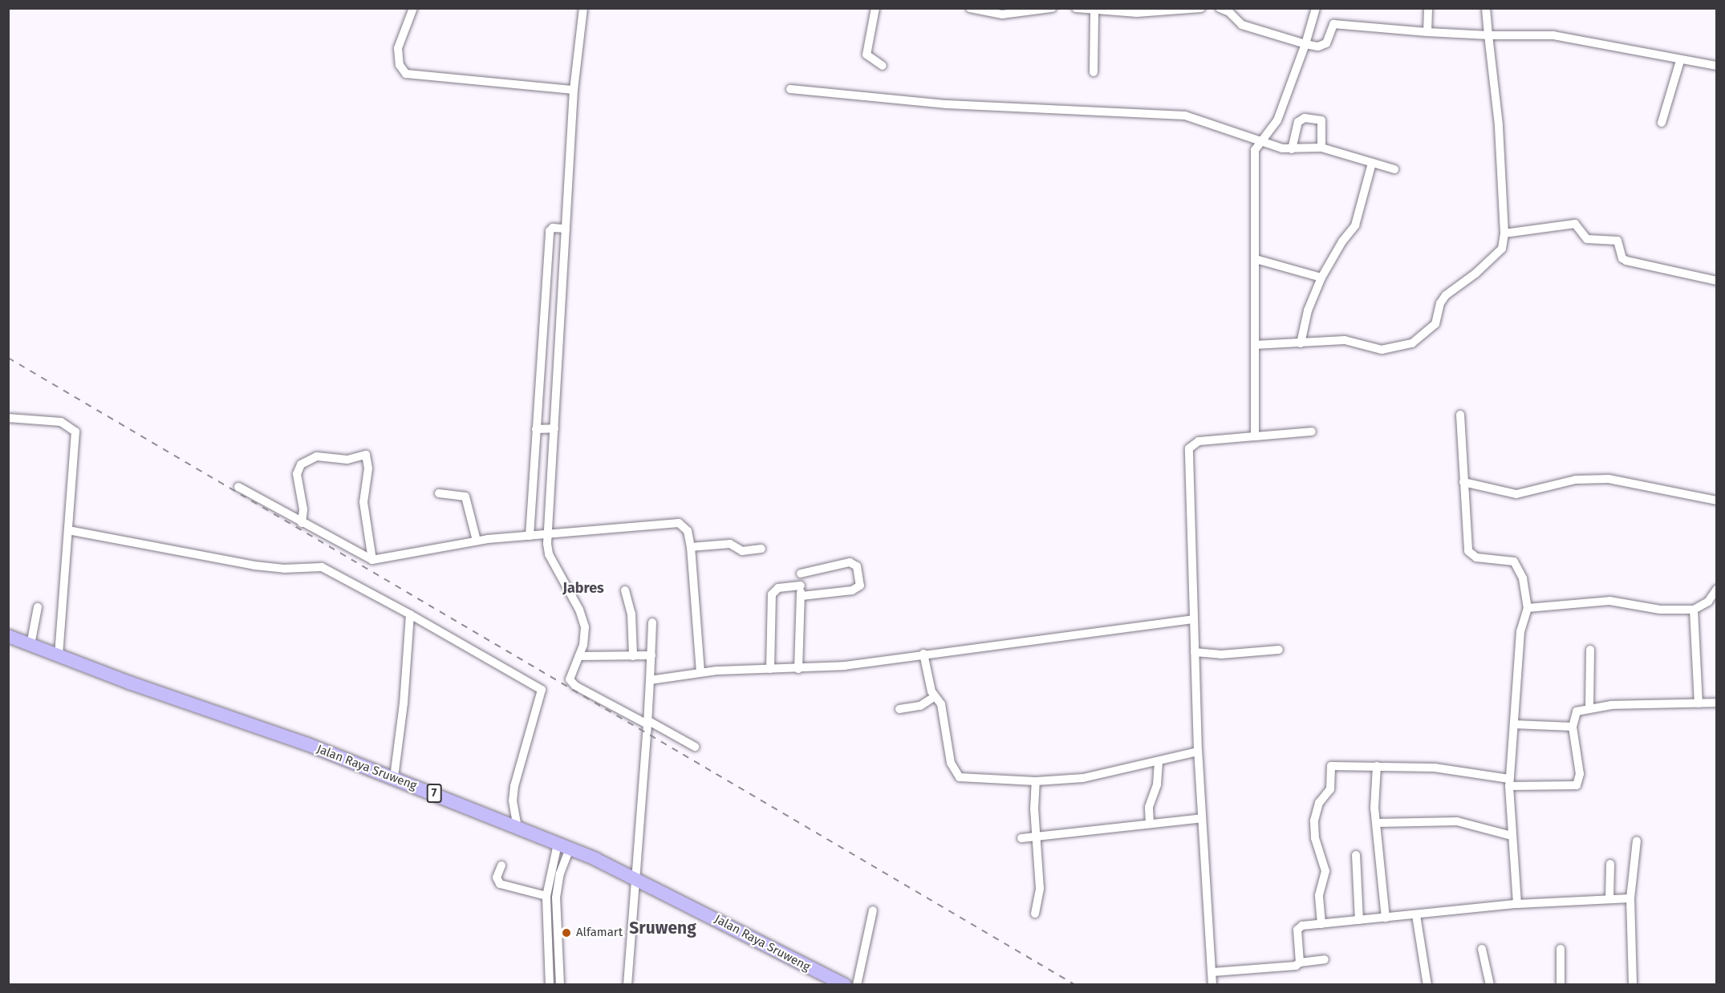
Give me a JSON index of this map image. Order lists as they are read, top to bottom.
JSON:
{
  "streets": {
    "highway": ["Jalan Raya Sruweng", "7"]
  },
  "districts": ["Jabres", "Sruweng"],
  "places": ["Alfamart"]
}
